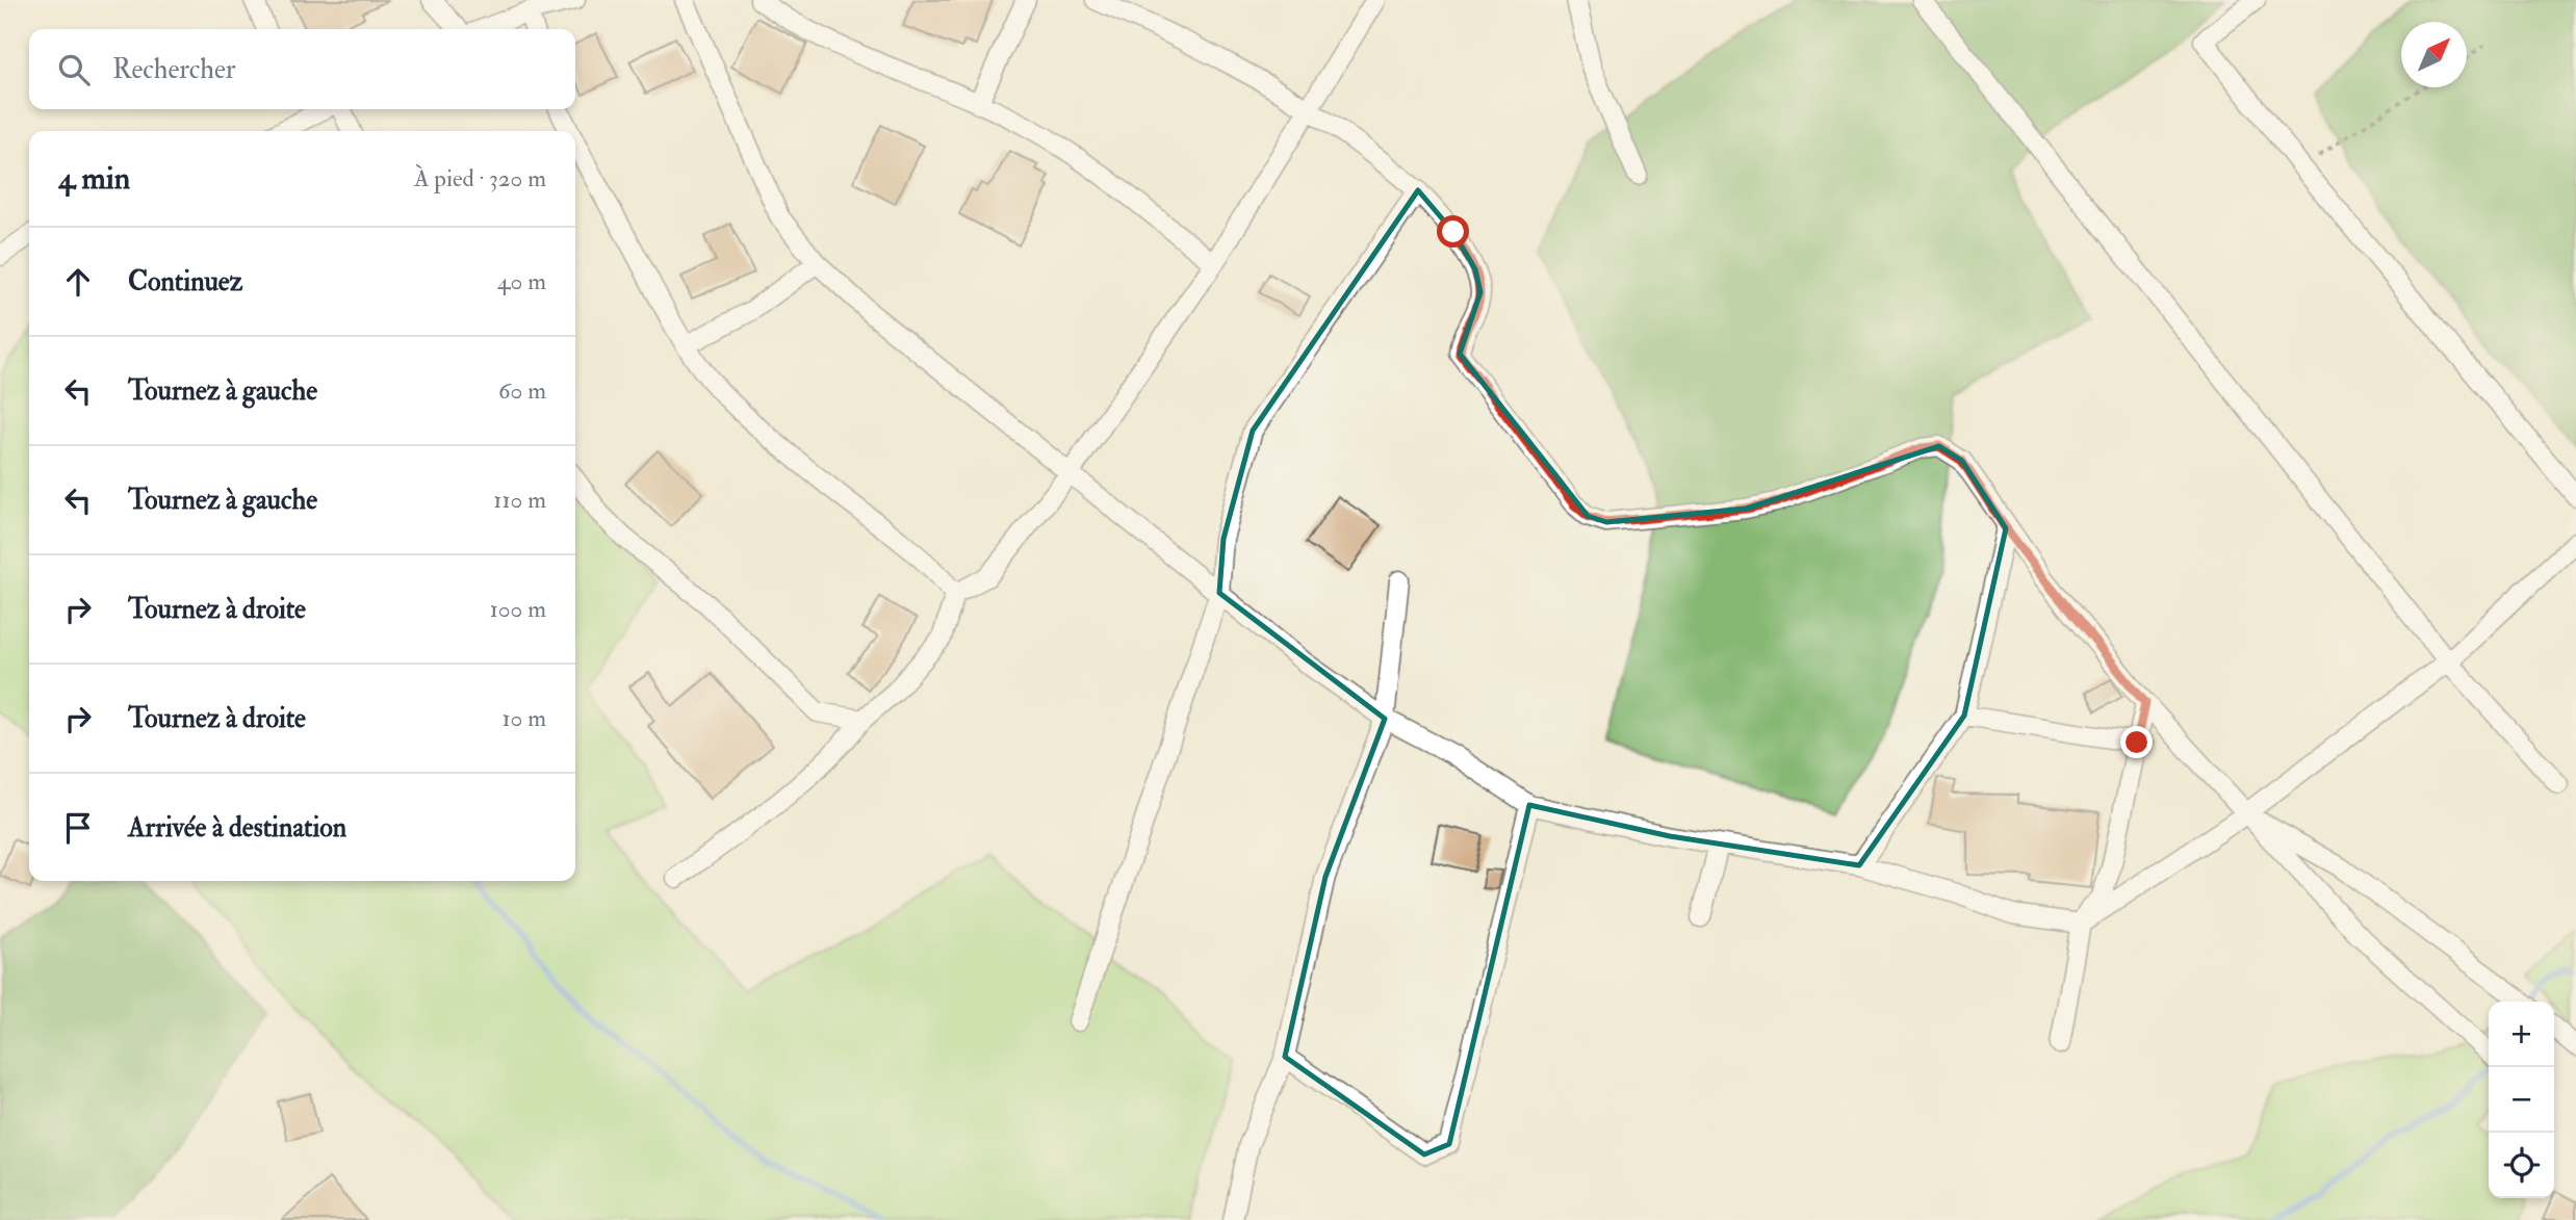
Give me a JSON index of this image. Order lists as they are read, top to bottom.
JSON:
{
  "north": "top right",
  "page": {
    "search": "Rechercher",
    "heading": ["4 min", "À pied · 320 m"],
    "list": [
      ["Continuez", "40 m"],
      ["Tournez à gauche", "60 m"],
      ["Tournez à gauche", "110 m"],
      ["Tournez à droite", "100 m"],
      ["Tournez à droite", "10 m"],
      "Arrivée à destination"
    ],
    "map_buttons": ["+", "−"]
  }
}
